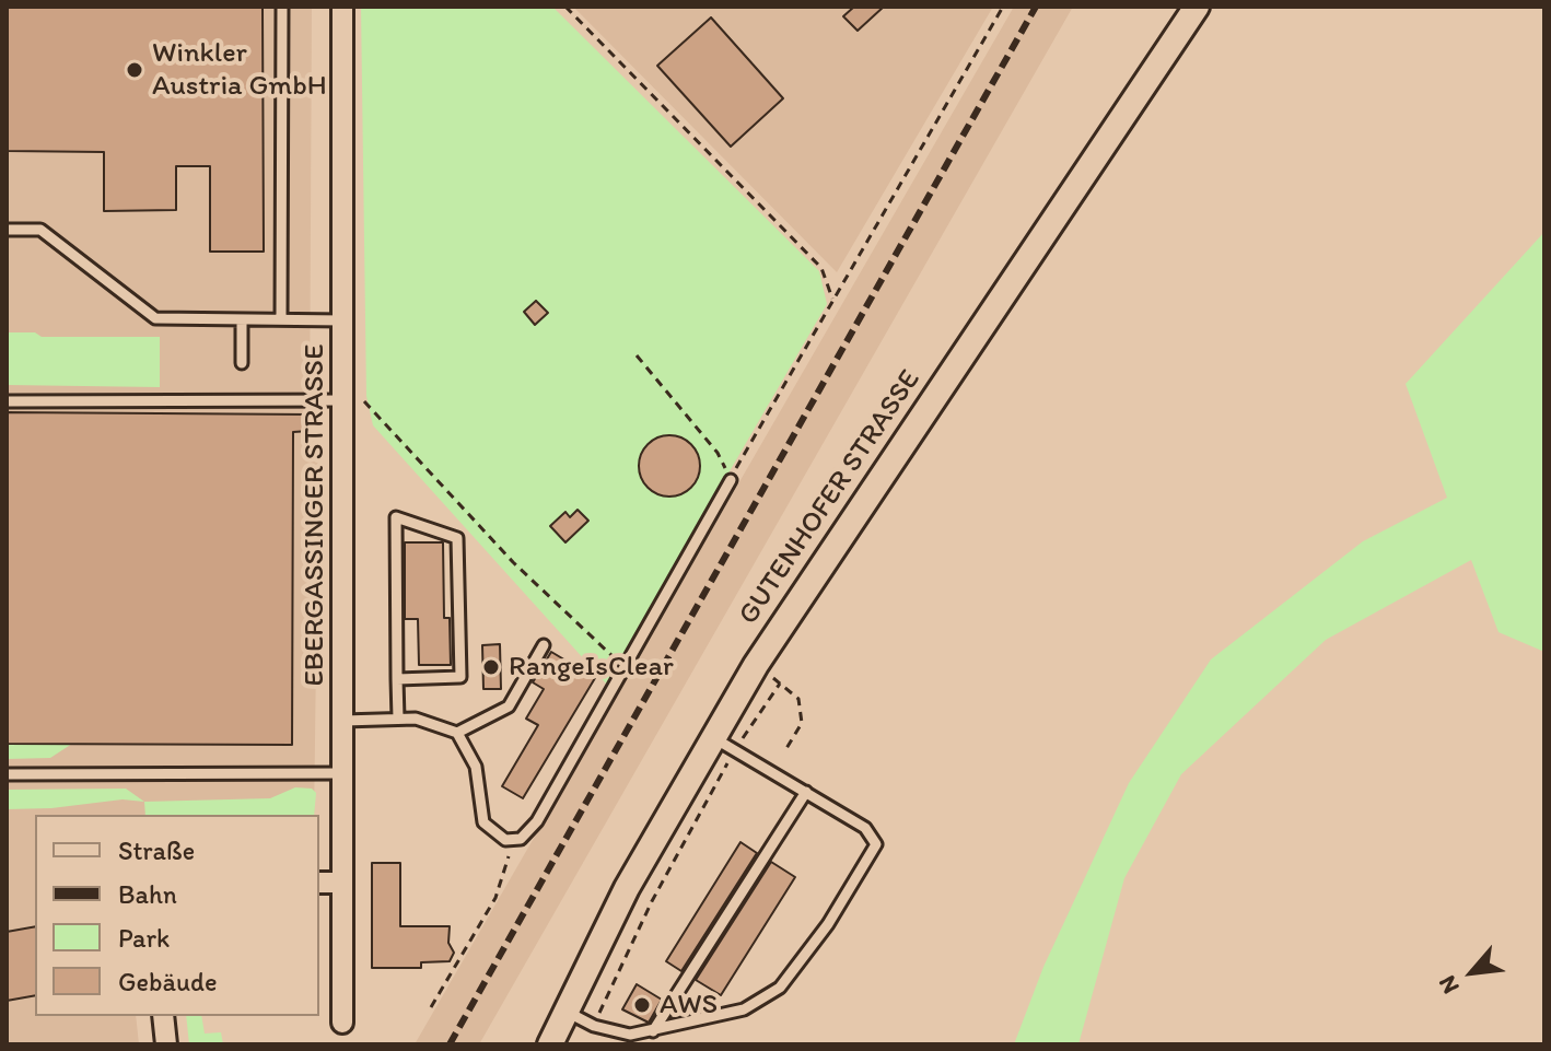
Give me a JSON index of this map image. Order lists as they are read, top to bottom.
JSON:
{
  "streets": {
    "street": ["GUTENHOFER STRASSE", "EBERGASSINGER STRASSE"]
  },
  "places": ["Winkler Austria GmbH", "RangeIsClear", "AWS"],
  "legend": [
    "Straße",
    "Bahn",
    "Park",
    "Gebäude"
  ],
  "north": "bottom left"
}
